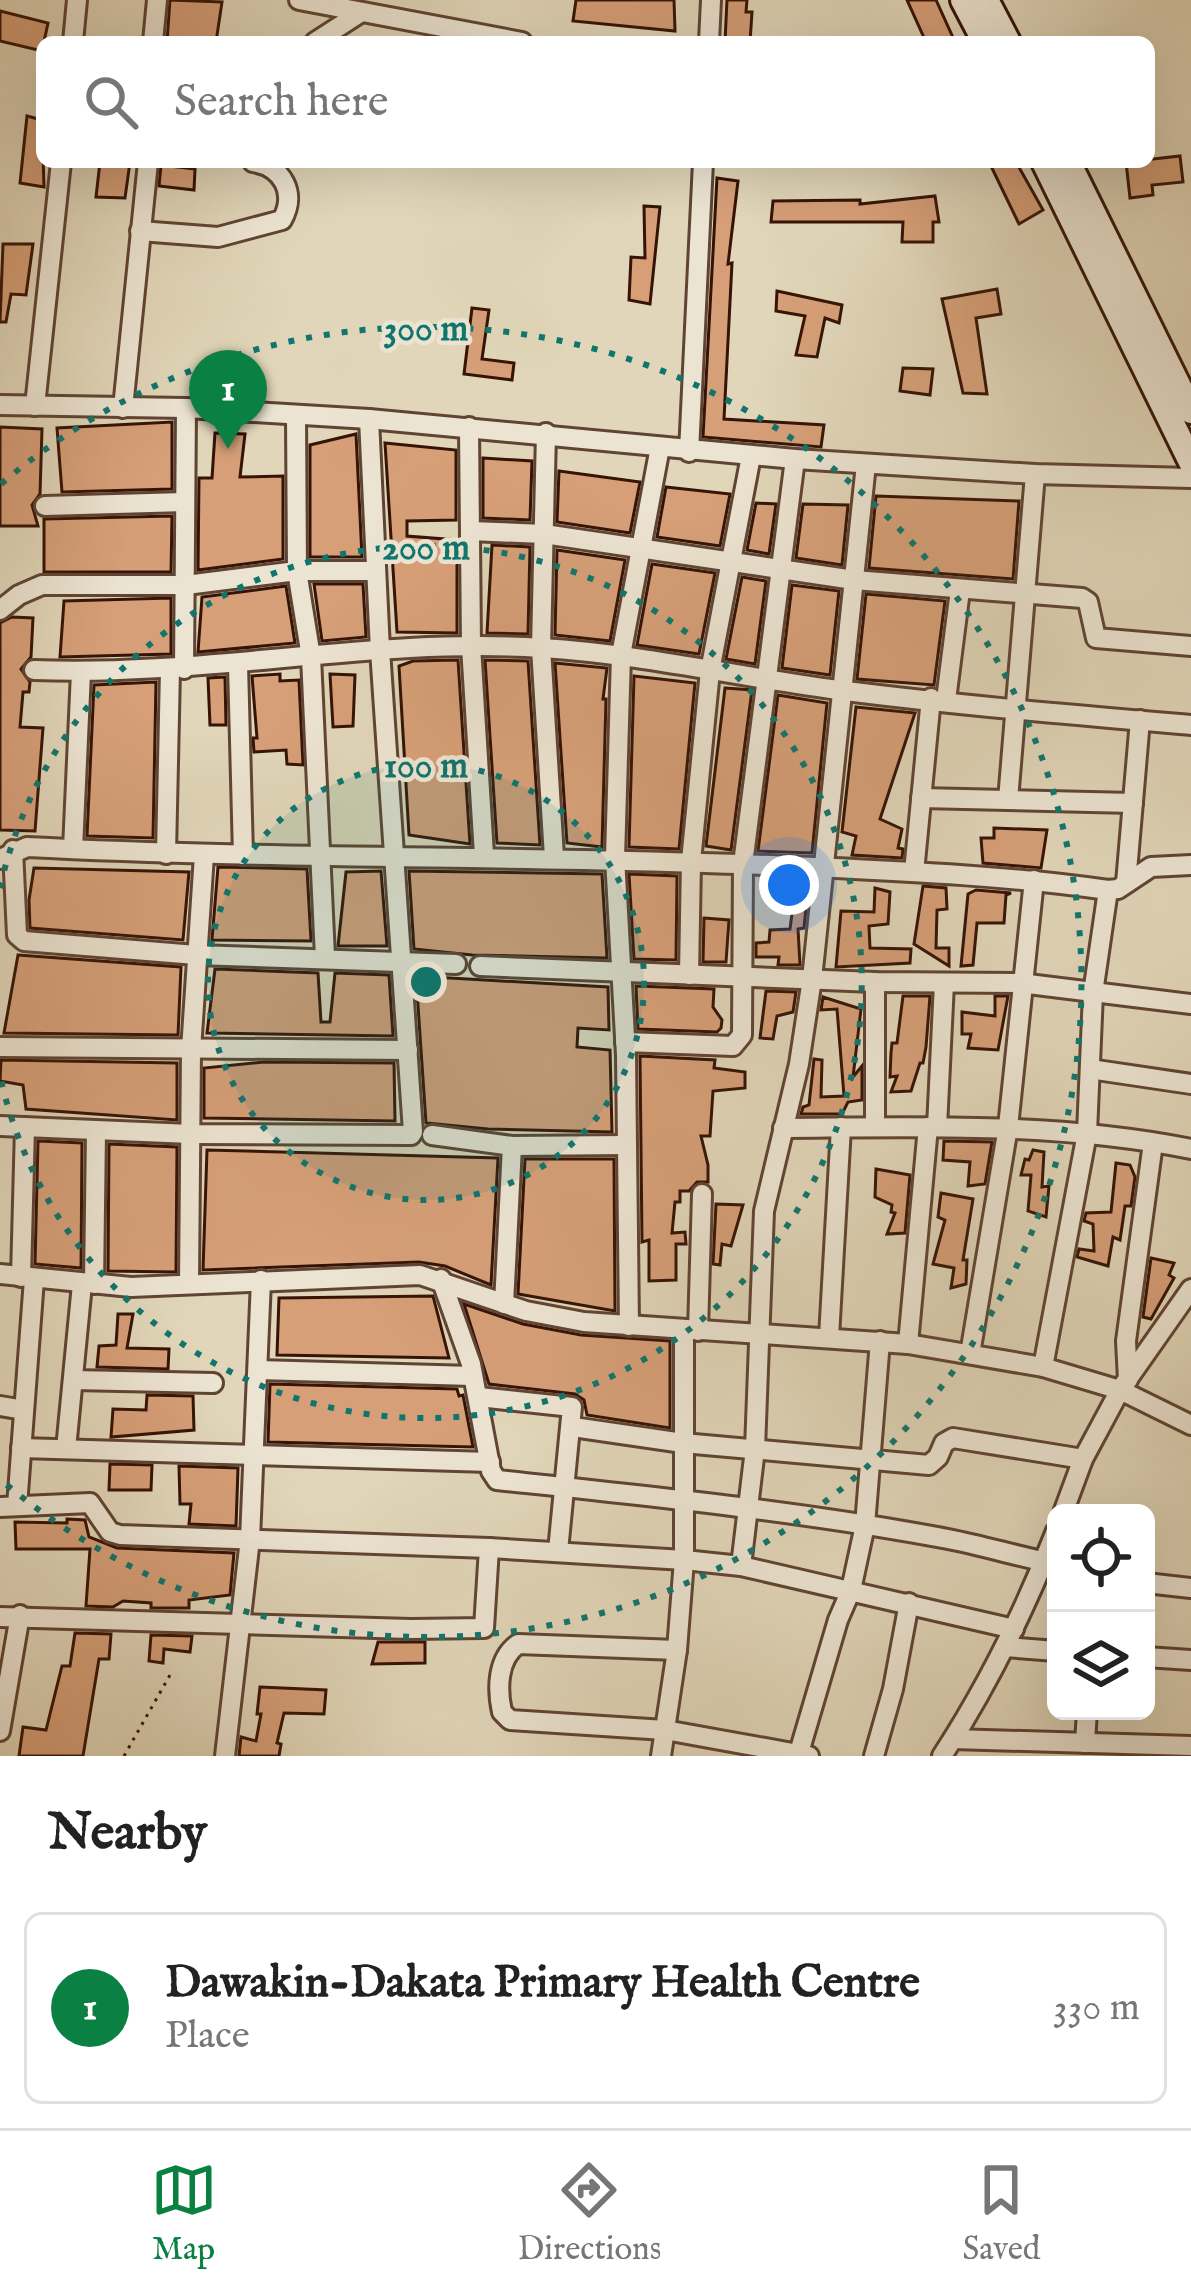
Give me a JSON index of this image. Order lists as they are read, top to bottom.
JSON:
{
  "page": {
    "search": "Search here",
    "pins": "1",
    "heading": "Nearby",
    "list": [
      {
        "mark": "1",
        "name": "Dawakin-Dakata Primary Health Centre",
        "note": "Place",
        "value": "330 m"
      }
    ],
    "nav": ["Map", "Directions", "Saved"]
  },
  "rings": ["300 m", "200 m", "100 m"]
}
